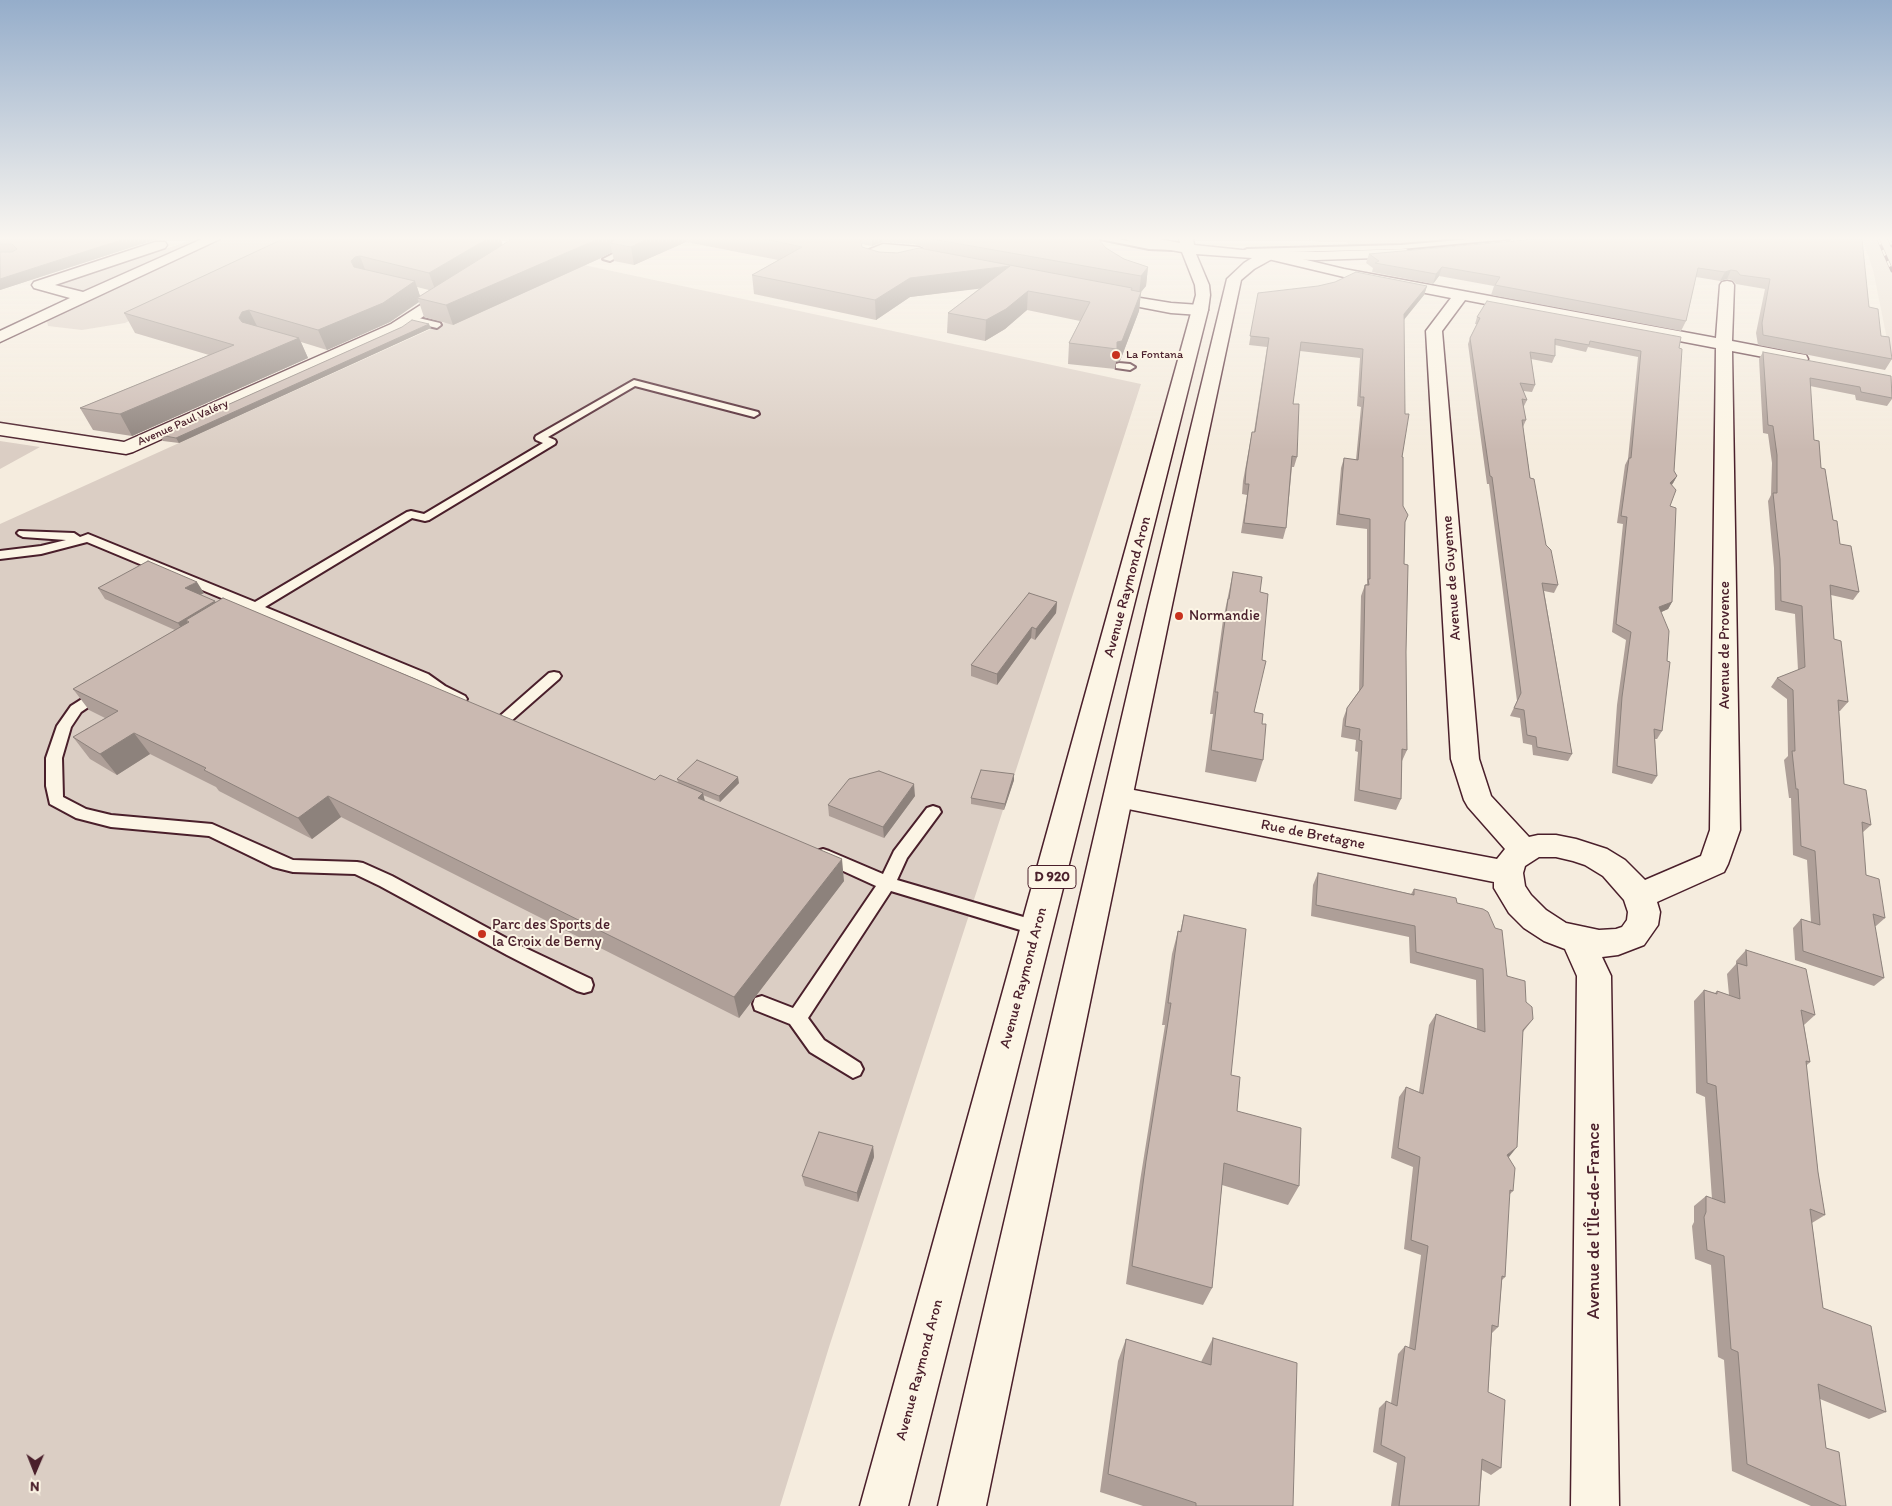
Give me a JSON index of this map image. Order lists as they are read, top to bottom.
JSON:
{
  "streets": {
    "street": [
      "Avenue Paul Valéry",
      "Avenue de Guyenne",
      "Avenue Raymond Aron",
      "Avenue de Provence",
      "Rue de Bretagne",
      "D 920",
      "Avenue de l'Île-de-France"
    ]
  },
  "crossings": [
    ["Avenue de Guyenne", "Avenue de Provence"],
    ["Avenue de Guyenne", "Rue de Bretagne"],
    ["Avenue de Guyenne", "Avenue de l'Île-de-France"],
    ["Avenue de Provence", "Rue de Bretagne"],
    ["Avenue de Provence", "Avenue de l'Île-de-France"],
    ["Rue de Bretagne", "Avenue de l'Île-de-France"]
  ],
  "places": ["La Fontana", "Normandie", "Parc des Sports de la Croix de Berny"],
  "north": "bottom"
}
